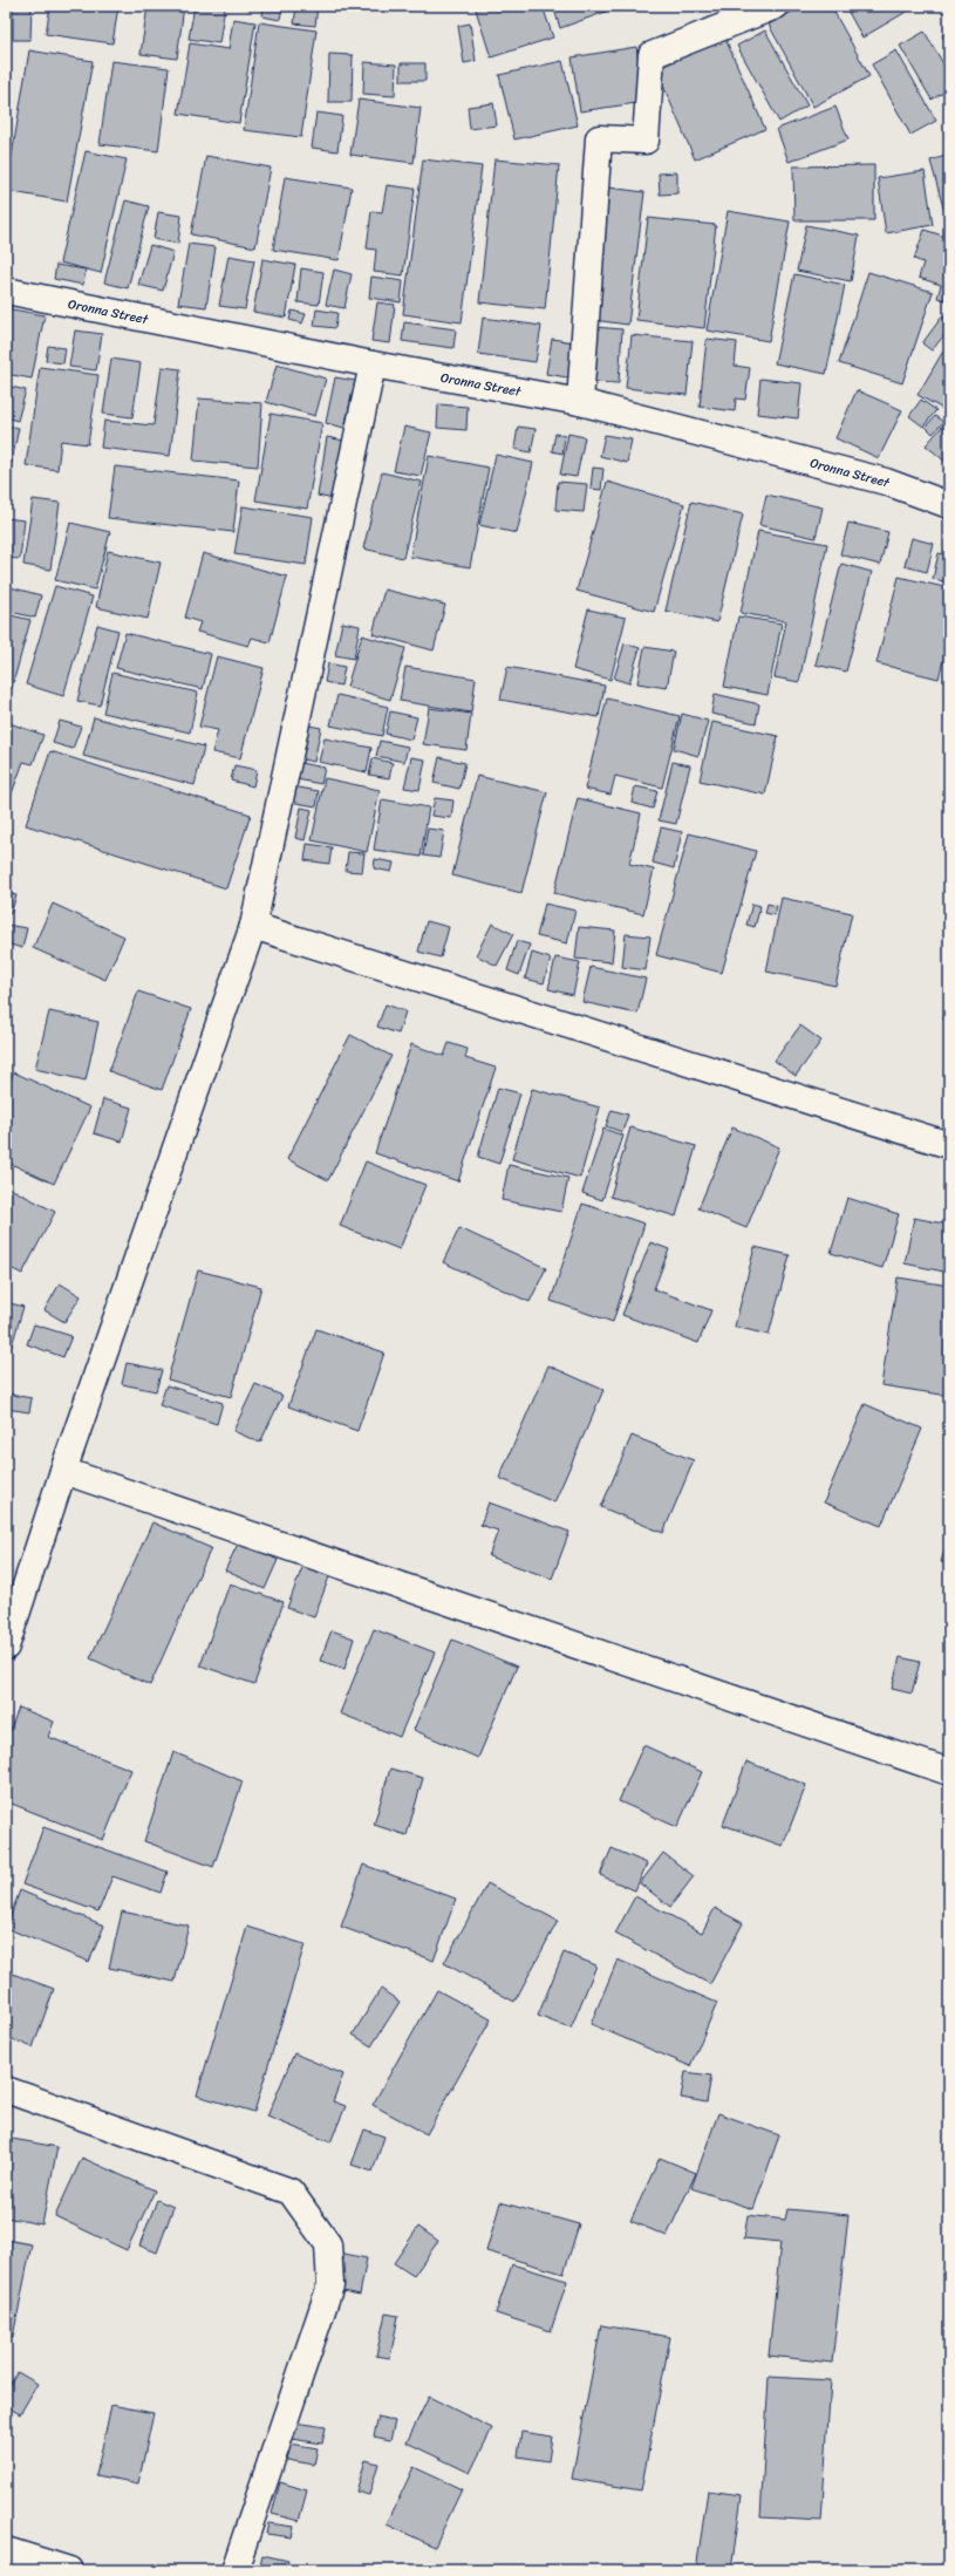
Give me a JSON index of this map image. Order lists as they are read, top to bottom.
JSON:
{
  "streets": {
    "street": ["Oronna Street"]
  }
}
